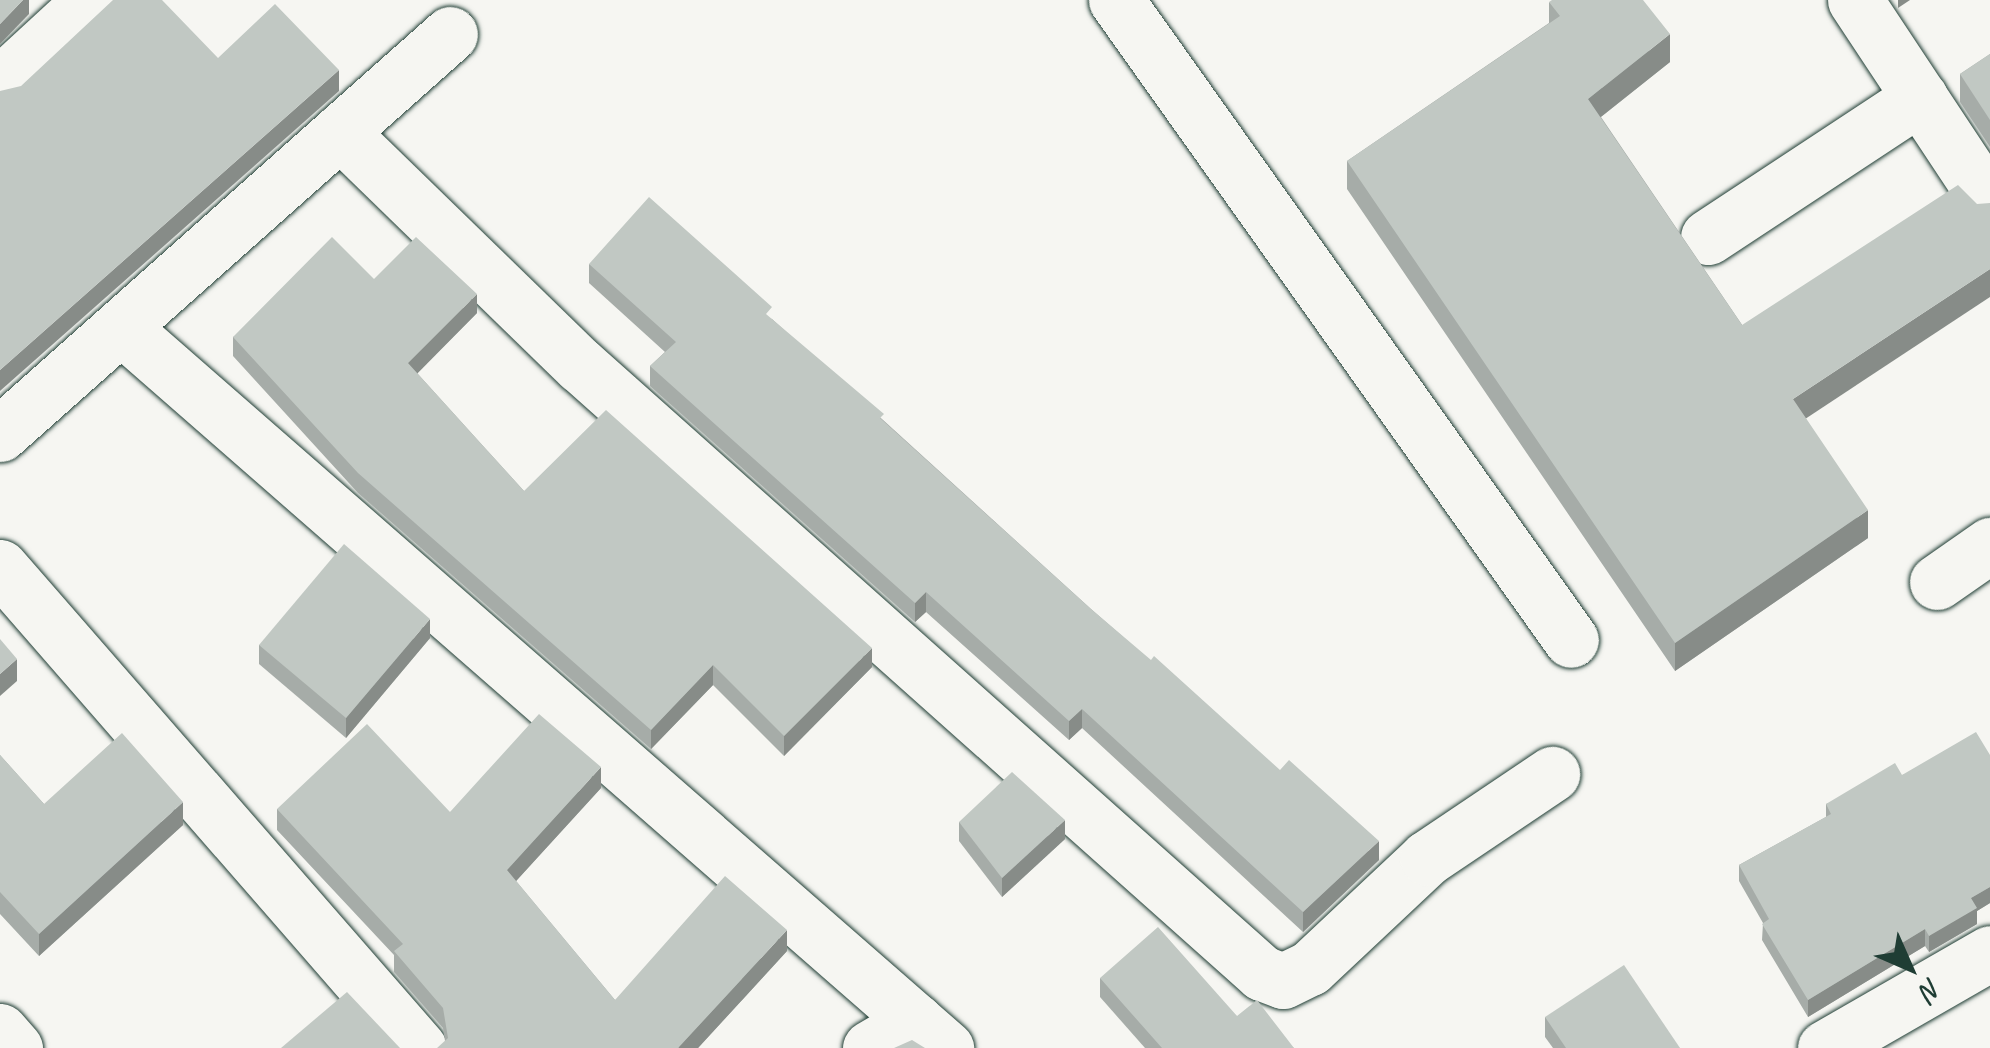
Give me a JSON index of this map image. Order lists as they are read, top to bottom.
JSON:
{
  "north": "bottom right"
}
